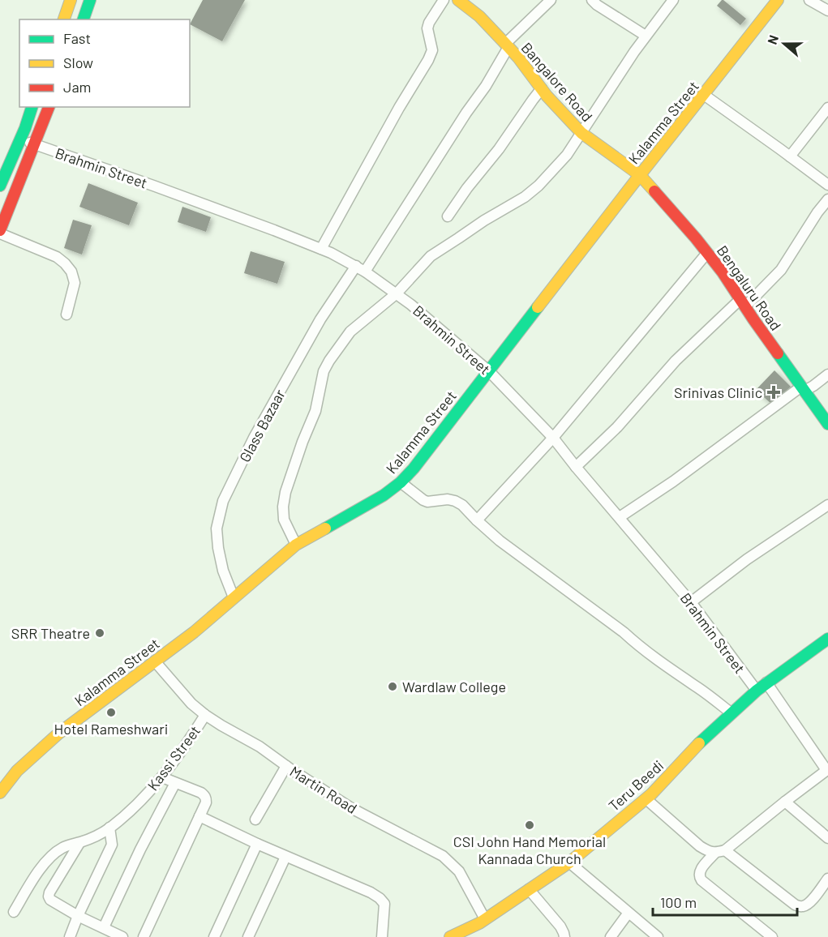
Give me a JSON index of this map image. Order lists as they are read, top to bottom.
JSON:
{
  "streets": {
    "main road": [
      "Bangalore Road",
      "Kalamma Street",
      "Bengaluru Road",
      "Teru Beedi"
    ],
    "street": [
      "Brahmin Street",
      "Glass Bazaar",
      "Kassi Street",
      "Martin Road"
    ]
  },
  "crossings": [
    ["Bangalore Road", "Kalamma Street"],
    ["Bangalore Road", "Bengaluru Road"],
    ["Bangalore Road", "Glass Bazaar"],
    ["Kalamma Street", "Brahmin Street"],
    ["Kalamma Street", "Bengaluru Road"],
    ["Kalamma Street", "Glass Bazaar"],
    ["Kalamma Street", "Martin Road"],
    ["Brahmin Street", "Glass Bazaar"],
    ["Brahmin Street", "Teru Beedi"],
    ["Kassi Street", "Martin Road"],
    ["Teru Beedi", "Martin Road"]
  ],
  "places": {
    "health": ["Srinivas Clinic"],
    "other": [
      "SRR Theatre",
      "Wardlaw College",
      "Hotel Rameshwari",
      "CSI John Hand Memorial Kannada Church"
    ]
  },
  "legend": ["Fast", "Slow", "Jam"],
  "scale_bar": "100 m",
  "north": "left"
}
